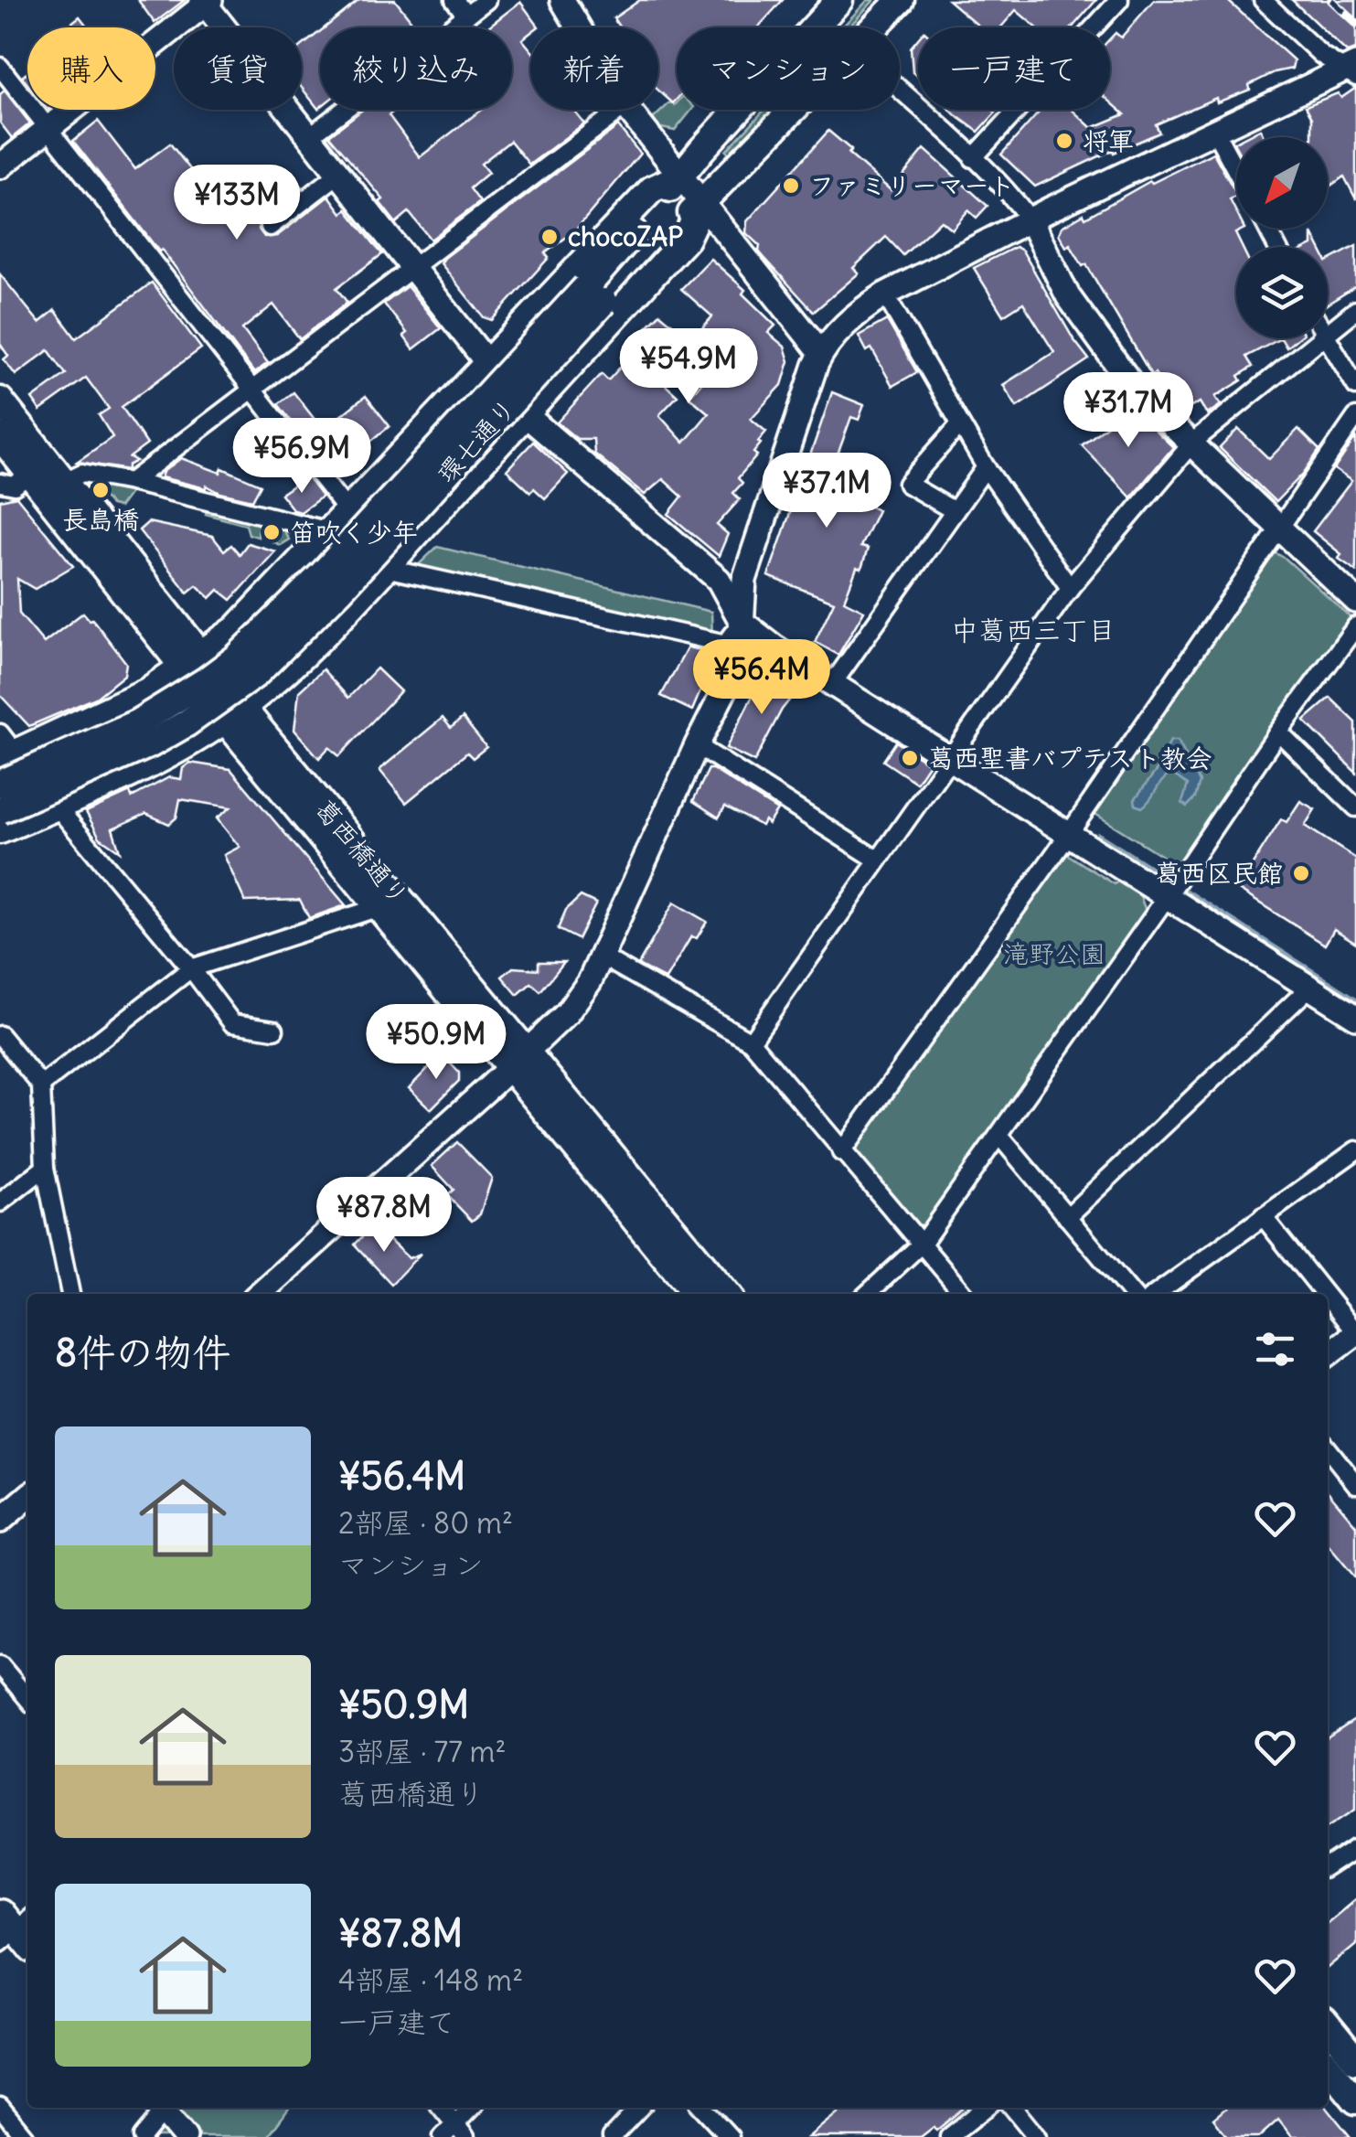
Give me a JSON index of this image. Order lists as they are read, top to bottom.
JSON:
{
  "streets": {
    "main road": ["環七通り", "葛西橋通り"]
  },
  "districts": ["中葛西三丁目"],
  "parks": ["滝野公園"],
  "places": [
    "将軍",
    "ファミリーマート",
    "chocoZAP",
    "長島橋",
    "笛吹く少年",
    "葛西聖書バプテスト教会",
    "葛西区民館"
  ],
  "north": "bottom left",
  "page": {
    "chip": [
      "購入",
      "賃貸",
      "絞り込み",
      "新着",
      "マンション",
      "一戸建て"
    ],
    "price": [
      "¥133M",
      "¥54.9M",
      "¥31.7M",
      "¥56.9M",
      "¥37.1M",
      "¥56.4M",
      "¥50.9M",
      "¥87.8M"
    ],
    "heading": "8件の物件",
    "list": [
      {
        "name": "¥56.4M",
        "note": "2部屋 · 80 m² · マンション"
      },
      {
        "name": "¥50.9M",
        "note": "3部屋 · 77 m² · 葛西橋通り"
      },
      {
        "name": "¥87.8M",
        "note": "4部屋 · 148 m² · 一戸建て"
      }
    ]
  }
}
